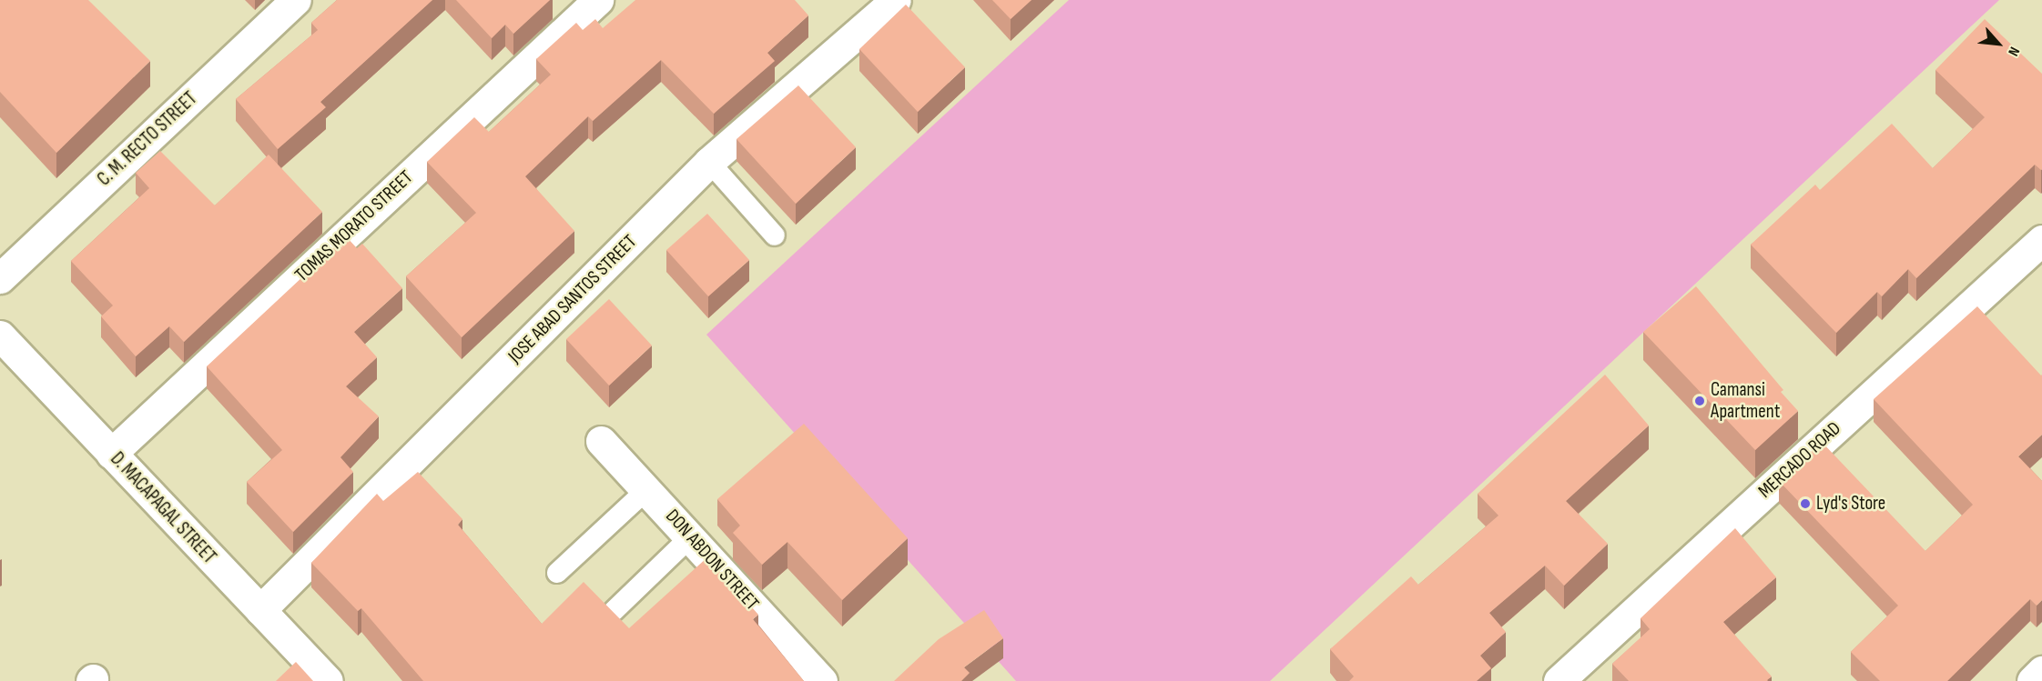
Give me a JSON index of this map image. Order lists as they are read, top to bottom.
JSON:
{
  "streets": {
    "street": [
      "C. M. RECTO STREET",
      "TOMAS MORATO STREET",
      "JOSE ABAD SANTOS STREET",
      "MERCADO ROAD",
      "D. MACAPAGAL STREET",
      "DON ABDON STREET"
    ]
  },
  "crossings": [
    ["TOMAS MORATO STREET", "D. MACAPAGAL STREET"],
    ["JOSE ABAD SANTOS STREET", "D. MACAPAGAL STREET"]
  ],
  "places": ["Camansi Apartment", "Lyd's Store"],
  "north": "bottom right"
}
